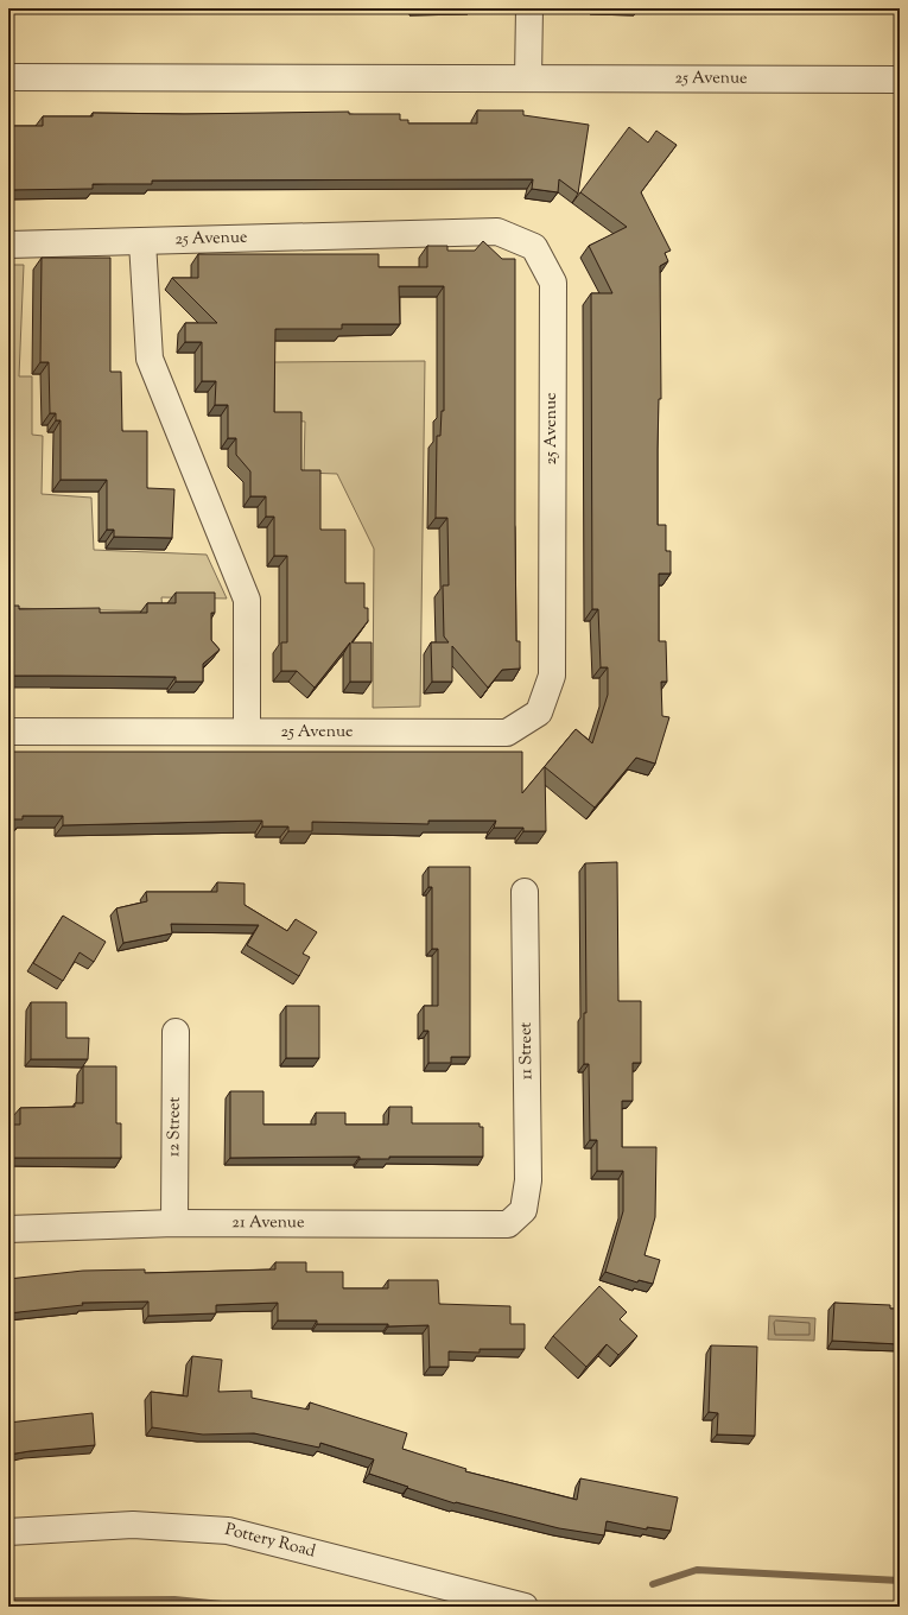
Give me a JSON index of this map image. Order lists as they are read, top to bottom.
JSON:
{
  "streets": {
    "street": [
      "25 Avenue",
      "11 Street",
      "12 Street",
      "21 Avenue",
      "Pottery Road"
    ]
  },
  "crossings": [
    ["11 Street", "21 Avenue"],
    ["12 Street", "21 Avenue"]
  ]
}
